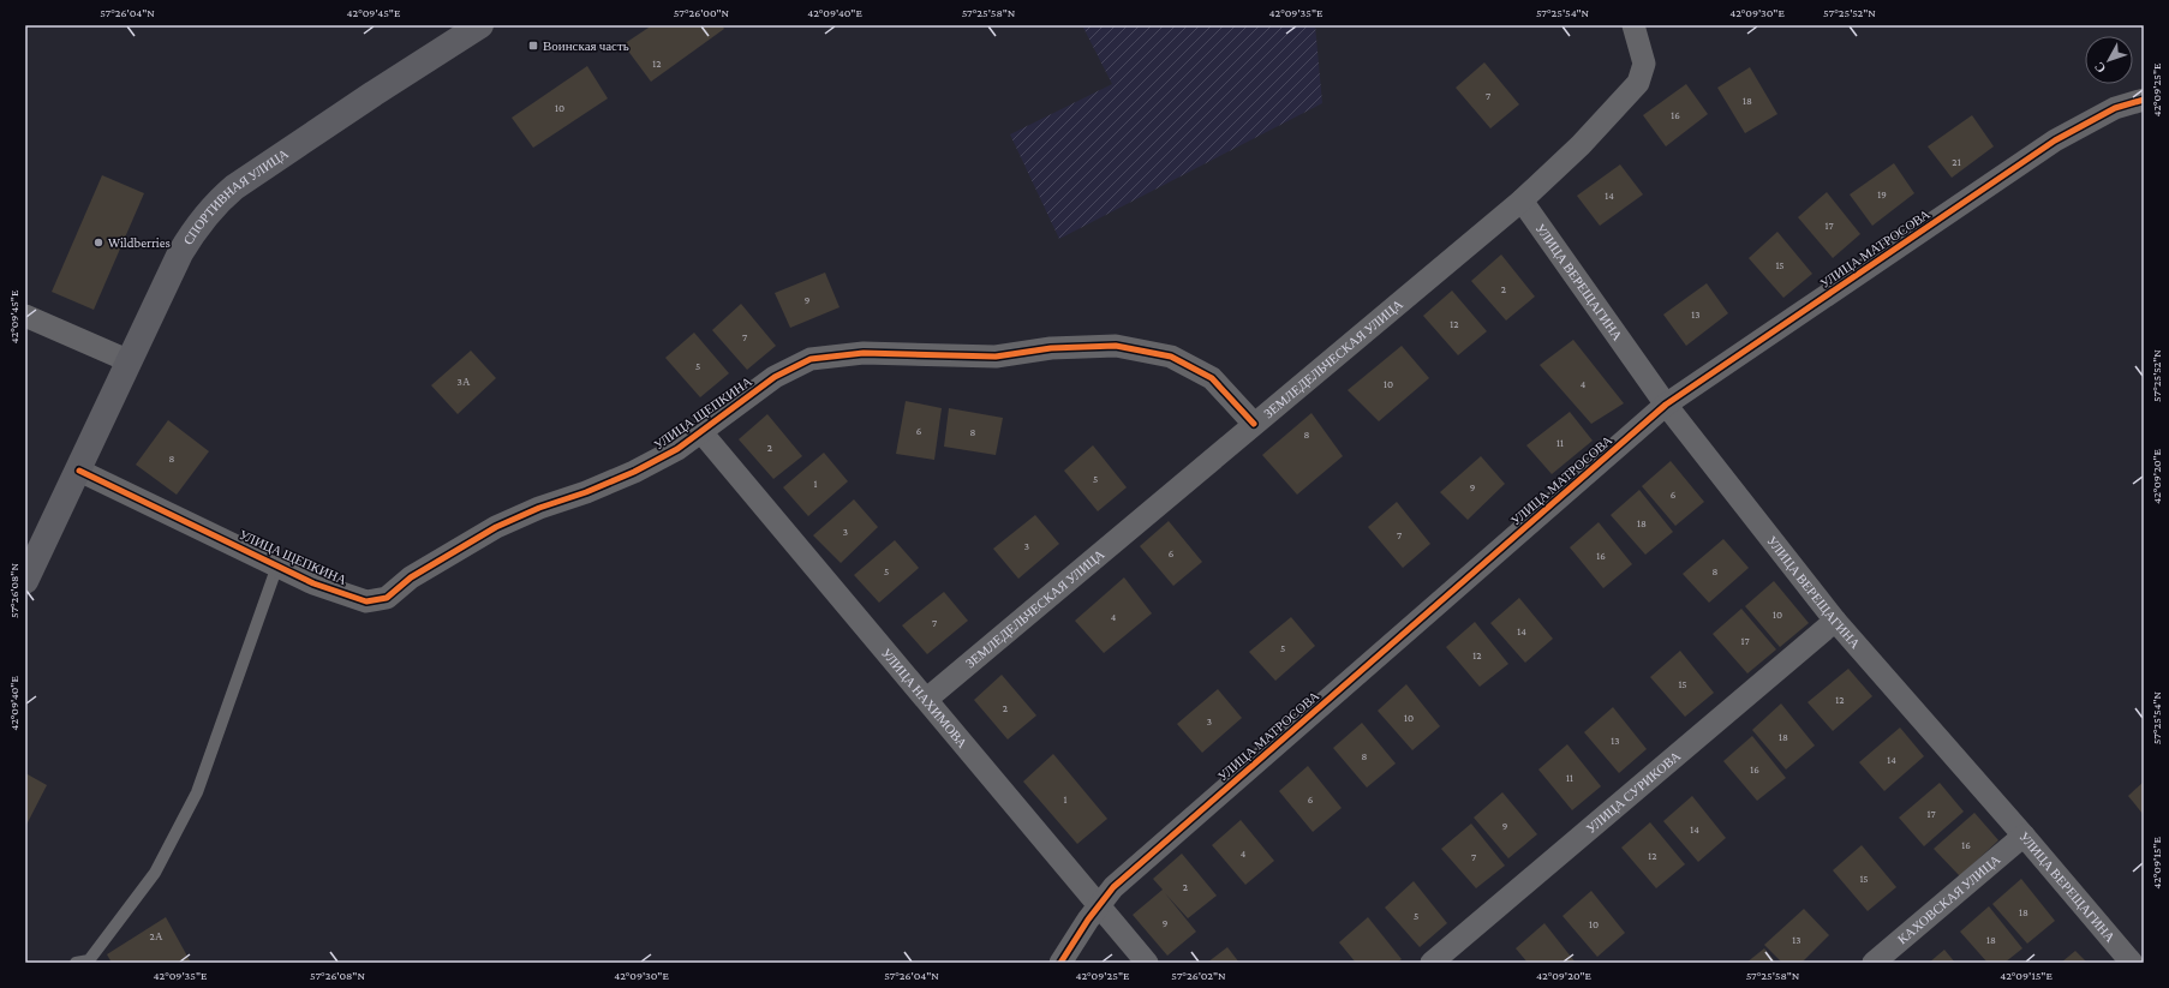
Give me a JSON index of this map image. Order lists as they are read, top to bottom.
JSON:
{
  "streets": {
    "street": [
      "СПОРТИВНАЯ УЛИЦА",
      "УЛИЦА МАТРОСОВА",
      "УЛИЦА ВЕРЕЩАГИНА",
      "ЗЕМЛЕДЕЛЬЧЕСКАЯ УЛИЦА",
      "УЛИЦА ЩЕПКИНА",
      "УЛИЦА НАХИМОВА",
      "УЛИЦА СУРИКОВА",
      "КАХОВСКАЯ УЛИЦА"
    ]
  },
  "crossings": [
    ["СПОРТИВНАЯ УЛИЦА", "УЛИЦА ЩЕПКИНА"],
    ["УЛИЦА МАТРОСОВА", "УЛИЦА ВЕРЕЩАГИНА"],
    ["УЛИЦА МАТРОСОВА", "УЛИЦА НАХИМОВА"],
    ["УЛИЦА ВЕРЕЩАГИНА", "ЗЕМЛЕДЕЛЬЧЕСКАЯ УЛИЦА"],
    ["УЛИЦА ВЕРЕЩАГИНА", "УЛИЦА СУРИКОВА"],
    ["УЛИЦА ВЕРЕЩАГИНА", "КАХОВСКАЯ УЛИЦА"],
    ["ЗЕМЛЕДЕЛЬЧЕСКАЯ УЛИЦА", "УЛИЦА ЩЕПКИНА"],
    ["ЗЕМЛЕДЕЛЬЧЕСКАЯ УЛИЦА", "УЛИЦА НАХИМОВА"],
    ["УЛИЦА ЩЕПКИНА", "УЛИЦА НАХИМОВА"]
  ],
  "places": {
    "transit": ["Воинская часть"],
    "other": ["Wildberries"]
  },
  "house_numbers": [
    "12",
    "7",
    "18",
    "10",
    "16",
    "21",
    "19",
    "14",
    "17",
    "15",
    "2",
    "9",
    "13",
    "12",
    "7",
    "5",
    "3А",
    "10",
    "4",
    "6",
    "8",
    "8",
    "11",
    "2",
    "8",
    "5",
    "1",
    "9",
    "6",
    "18",
    "3",
    "7",
    "3",
    "6",
    "16",
    "5",
    "8",
    "10",
    "4",
    "7",
    "14",
    "17",
    "5",
    "12",
    "15",
    "12",
    "2",
    "10",
    "3",
    "18",
    "13",
    "8",
    "14",
    "16",
    "11",
    "1",
    "6",
    "17",
    "9",
    "14",
    "16",
    "4",
    "12",
    "7",
    "15",
    "2",
    "18",
    "5",
    "9",
    "10",
    "2А",
    "13",
    "18"
  ],
  "north": "bottom left",
  "coordinates": [
    "57°26'04\"N",
    "42°09'45\"E",
    "57°26'00\"N",
    "42°09'40\"E",
    "57°25'58\"N",
    "42°09'35\"E",
    "57°25'54\"N",
    "42°09'30\"E",
    "57°25'52\"N",
    "42°09'25\"E",
    "42°09'20\"E",
    "57°26'08\"N",
    "42°09'15\"E",
    "57°26'02\"N"
  ]
}
